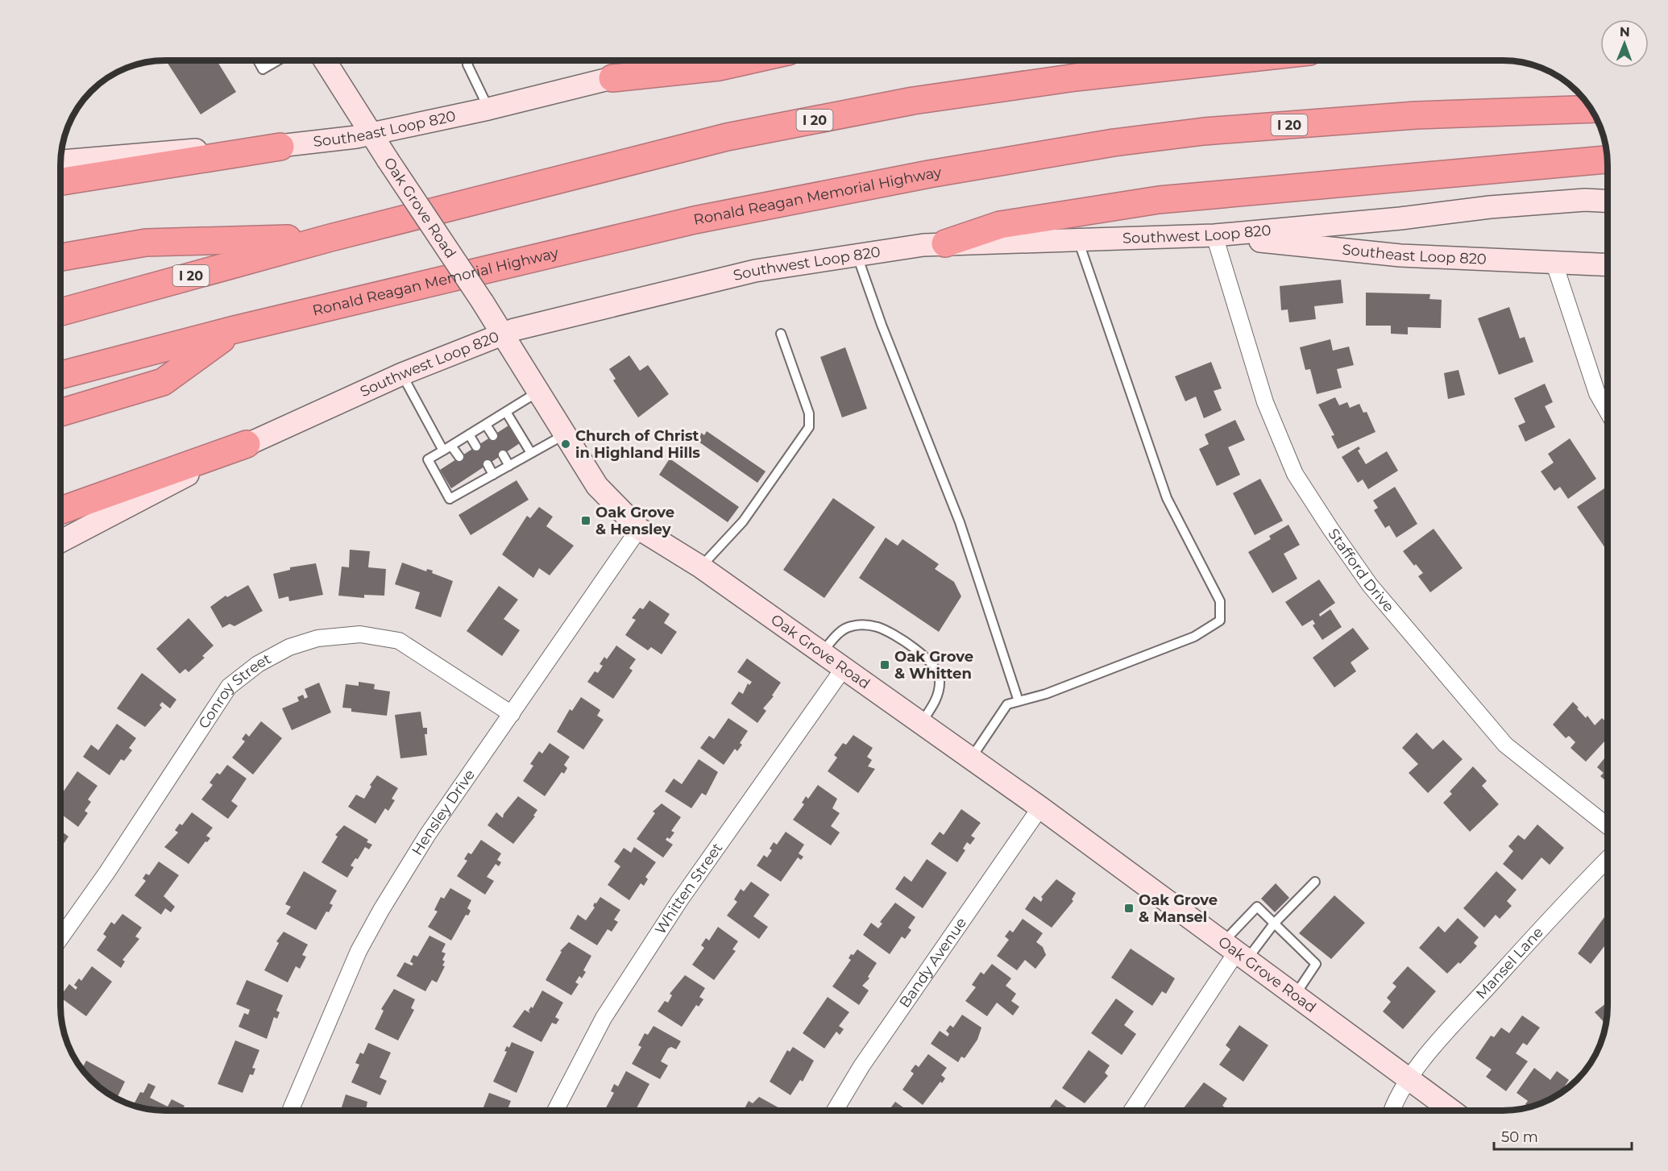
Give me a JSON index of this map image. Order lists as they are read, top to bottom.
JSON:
{
  "streets": {
    "highway": ["I 20", "Ronald Reagan Memorial Highway"],
    "main road": ["Southeast Loop 820", "Oak Grove Road", "Southwest Loop 820"],
    "street": [
      "Stafford Drive",
      "Conroy Street",
      "Hensley Drive",
      "Whitten Street",
      "Bandy Avenue",
      "Mansel Lane"
    ]
  },
  "crossings": [
    ["Southeast Loop 820", "Oak Grove Road"],
    ["Southeast Loop 820", "Southwest Loop 820"],
    ["Southeast Loop 820", "Stafford Drive"],
    ["Oak Grove Road", "Southwest Loop 820"],
    ["Oak Grove Road", "Hensley Drive"],
    ["Oak Grove Road", "Whitten Street"],
    ["Oak Grove Road", "Bandy Avenue"],
    ["Oak Grove Road", "Mansel Lane"],
    ["Southwest Loop 820", "Stafford Drive"],
    ["Conroy Street", "Hensley Drive"]
  ],
  "places": {
    "other": ["Church of Christ in Highland Hills"],
    "transit": ["Oak Grove & Hensley", "Oak Grove & Whitten", "Oak Grove & Mansel"]
  },
  "scale_bar": "50 m",
  "north": "top"
}
